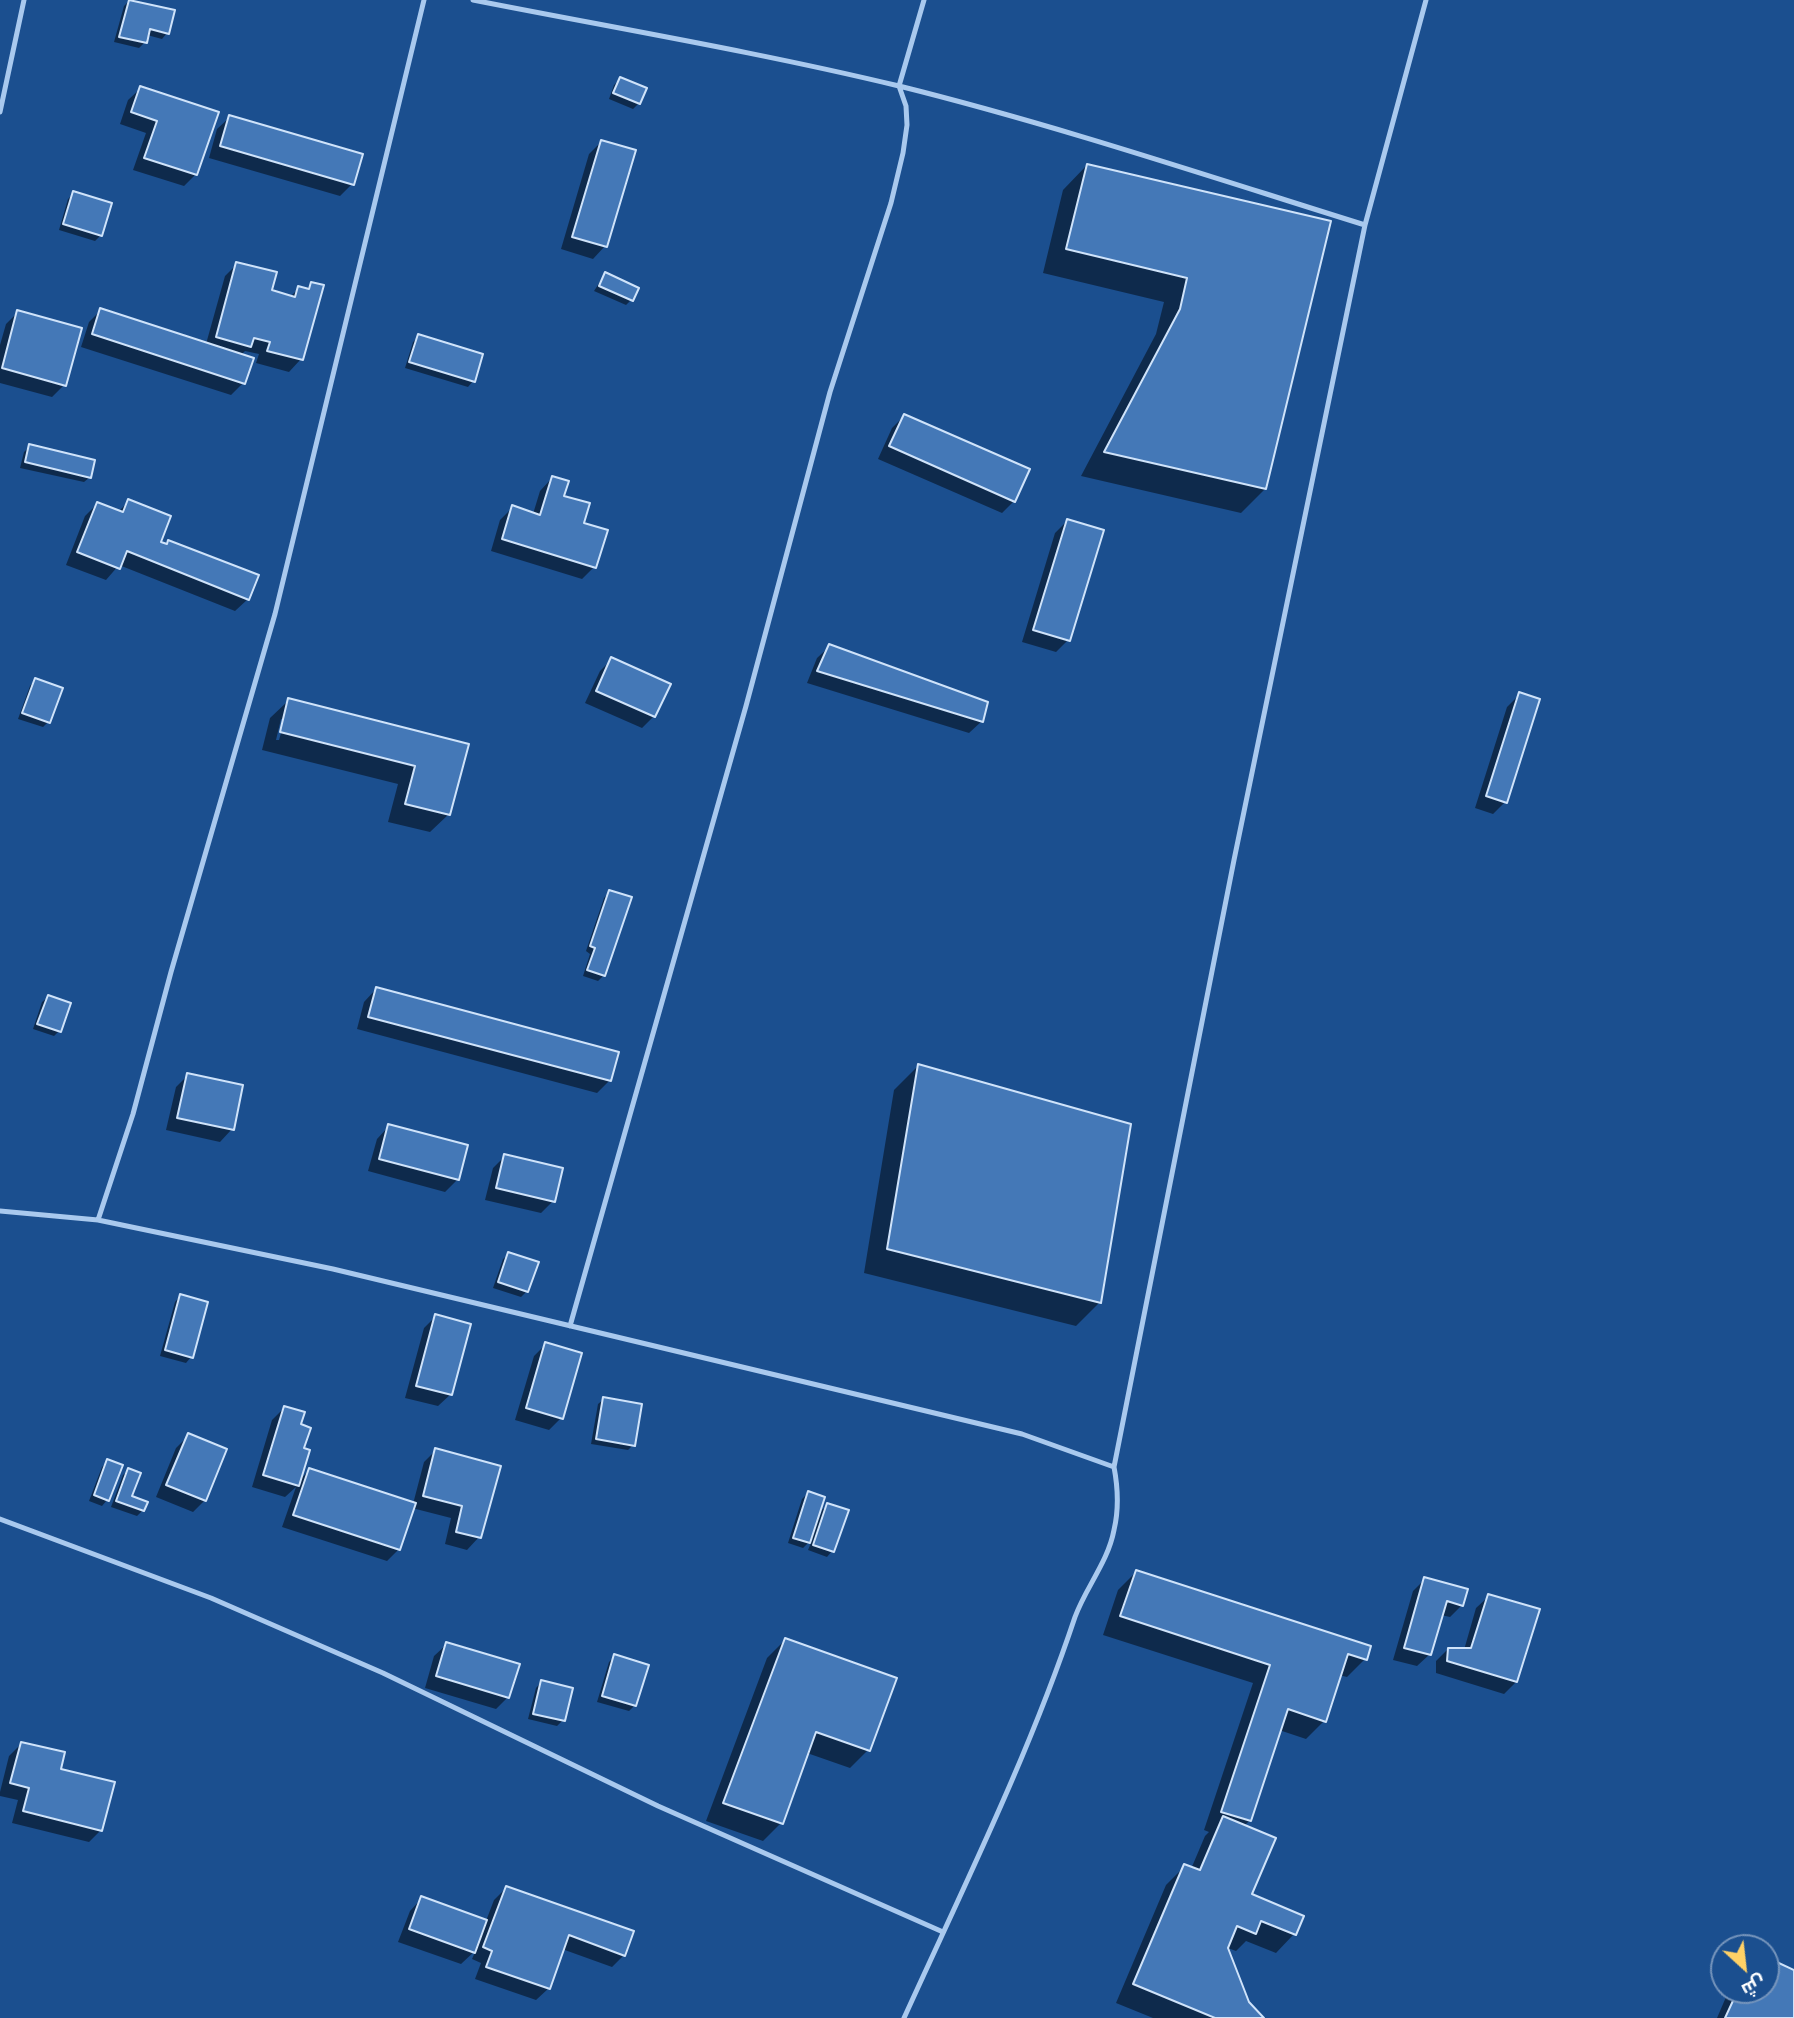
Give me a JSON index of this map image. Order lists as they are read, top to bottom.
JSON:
{
  "north": "bottom right"
}
